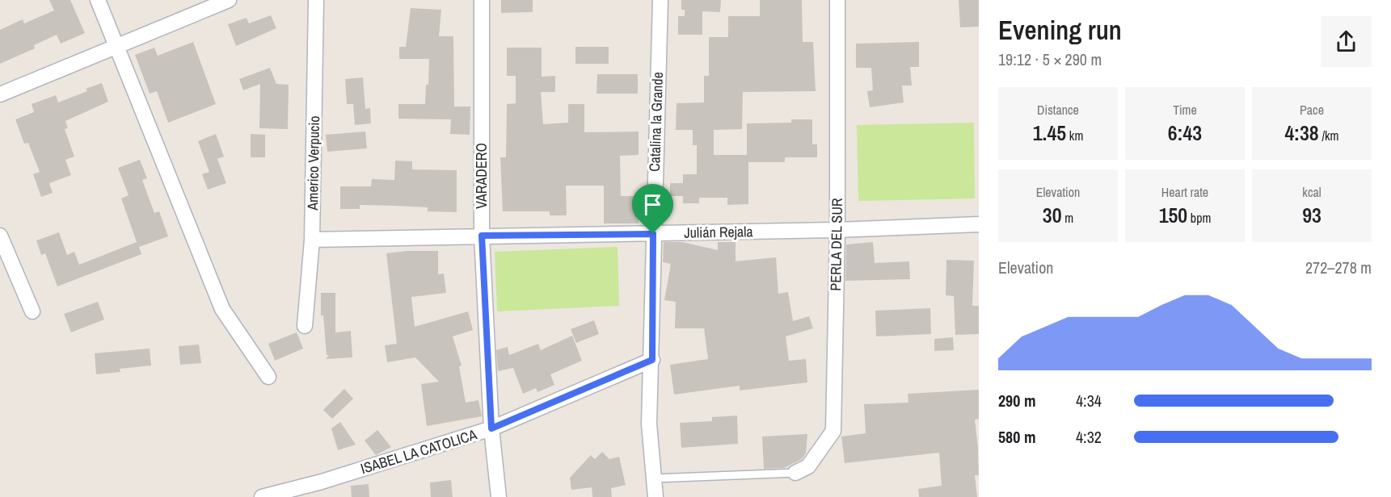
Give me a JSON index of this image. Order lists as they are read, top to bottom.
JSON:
{
  "streets": {
    "street": [
      "Catalina la Grande",
      "Americo Verpucio",
      "VARADERO",
      "Julián Rejala",
      "PERLA DEL SUR",
      "ISABEL LA CATOLICA"
    ]
  },
  "crossings": [
    ["Catalina la Grande", "Julián Rejala"],
    ["Catalina la Grande", "ISABEL LA CATOLICA"],
    ["Americo Verpucio", "Julián Rejala"],
    ["VARADERO", "Julián Rejala"],
    ["VARADERO", "ISABEL LA CATOLICA"],
    ["Julián Rejala", "PERLA DEL SUR"]
  ],
  "page": {
    "heading": ["Evening run", "19:12 · 5 × 290 m"],
    "stats": [
      ["Distance", "1.45 km"],
      ["Time", "6:43"],
      ["Pace", "4:38 /km"],
      ["Elevation", "30 m"],
      ["Heart rate", "150 bpm"],
      ["kcal", "93"]
    ],
    "chart": ["Elevation", "272–278 m"],
    "list": [
      {
        "name": "290 m",
        "note": "4:34"
      },
      {
        "name": "580 m",
        "note": "4:32"
      }
    ]
  }
}
